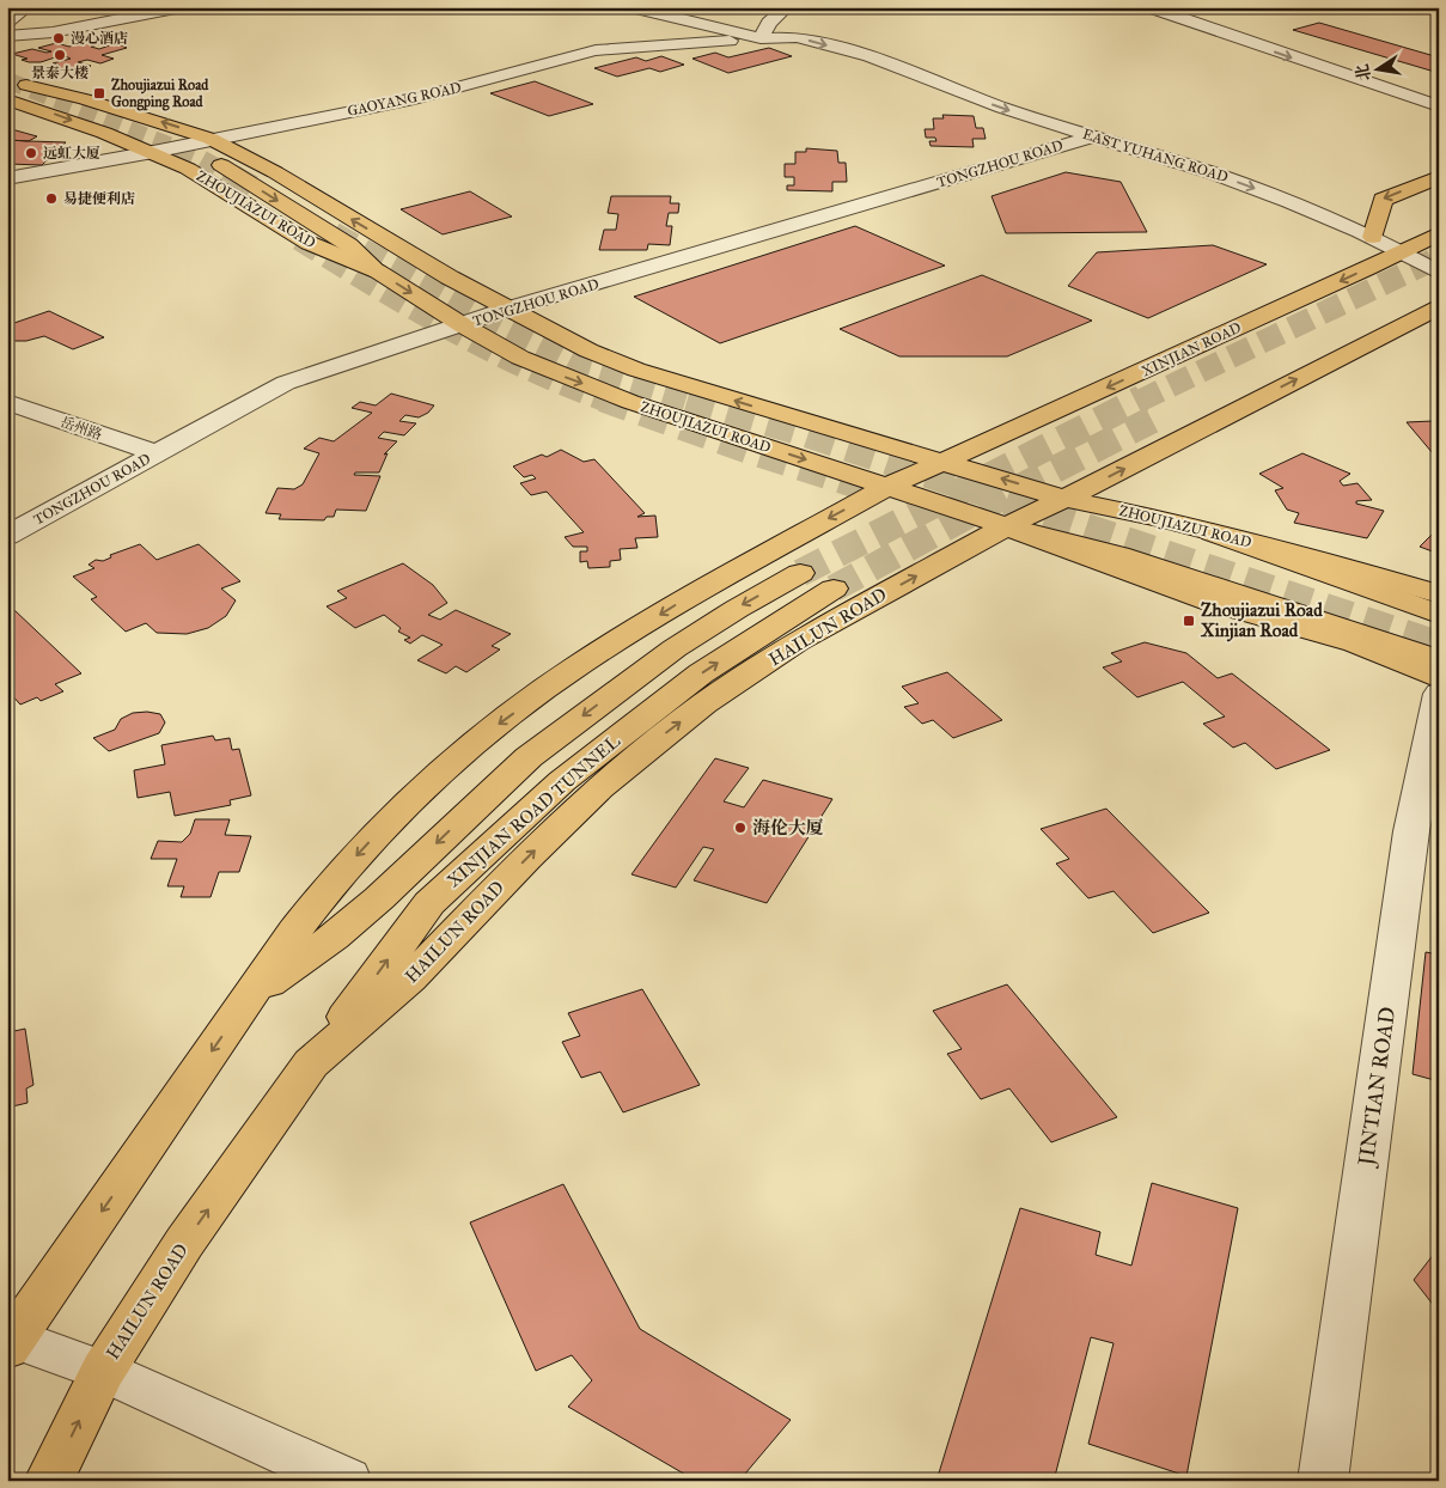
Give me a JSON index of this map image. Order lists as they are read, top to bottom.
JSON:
{
  "streets": {
    "main road": [
      "ZHOUJIAZUI ROAD",
      "XINJIAN ROAD",
      "HAILUN ROAD",
      "XINJIAN ROAD TUNNEL"
    ],
    "street": [
      "GAOYANG ROAD",
      "EAST YUHANG ROAD",
      "TONGZHOU ROAD",
      "岳州路",
      "JINTIAN ROAD"
    ]
  },
  "crossings": [
    ["GAOYANG ROAD", "EAST YUHANG ROAD"],
    ["GAOYANG ROAD", "ZHOUJIAZUI ROAD"],
    ["EAST YUHANG ROAD", "TONGZHOU ROAD"],
    ["EAST YUHANG ROAD", "XINJIAN ROAD"],
    ["TONGZHOU ROAD", "ZHOUJIAZUI ROAD"],
    ["TONGZHOU ROAD", "岳州路"],
    ["ZHOUJIAZUI ROAD", "XINJIAN ROAD"],
    ["ZHOUJIAZUI ROAD", "HAILUN ROAD"],
    ["HAILUN ROAD", "XINJIAN ROAD TUNNEL"]
  ],
  "places": {
    "other": [
      "漫心酒店",
      "景泰大楼",
      "远虹大厦",
      "易捷便利店",
      "海伦大厦"
    ],
    "transit": ["Zhoujiazui Road Gongping Road", "Zhoujiazui Road Xinjian Road"]
  },
  "north": "left"
}
